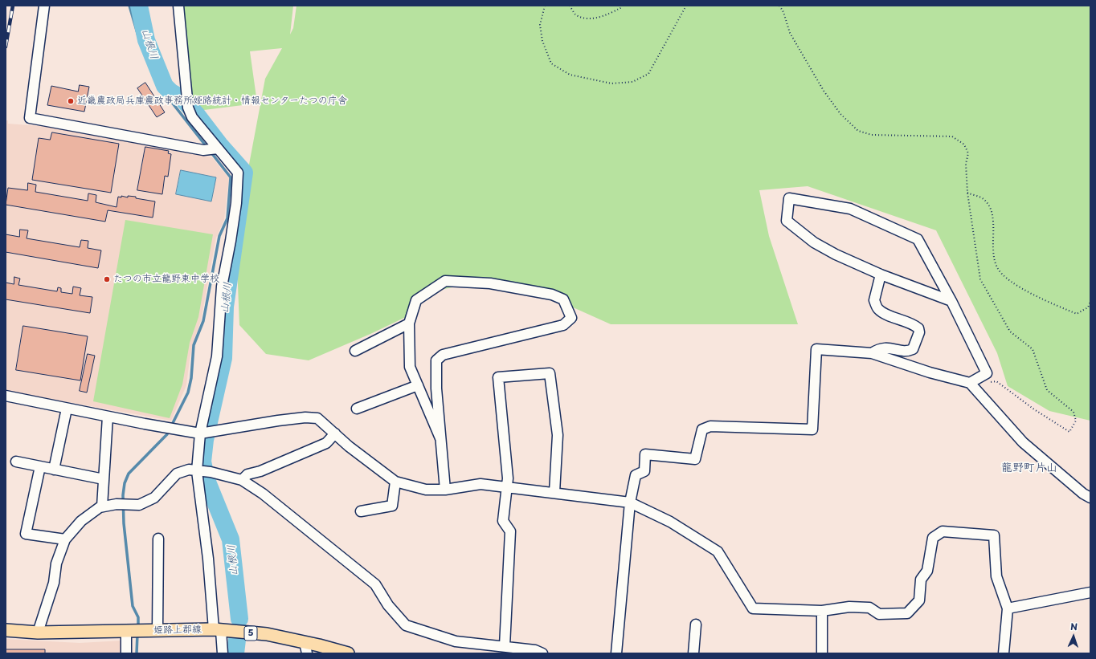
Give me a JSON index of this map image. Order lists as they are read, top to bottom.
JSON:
{
  "streets": {
    "main road": ["姫路上郡線", "5"]
  },
  "districts": ["龍野町片山"],
  "water": ["山根川"],
  "places": ["近畿農政局兵庫農政事務所姫路統計・情報センターたつの庁舎", "たつの市立龍野東中学校"],
  "north": "top"
}
